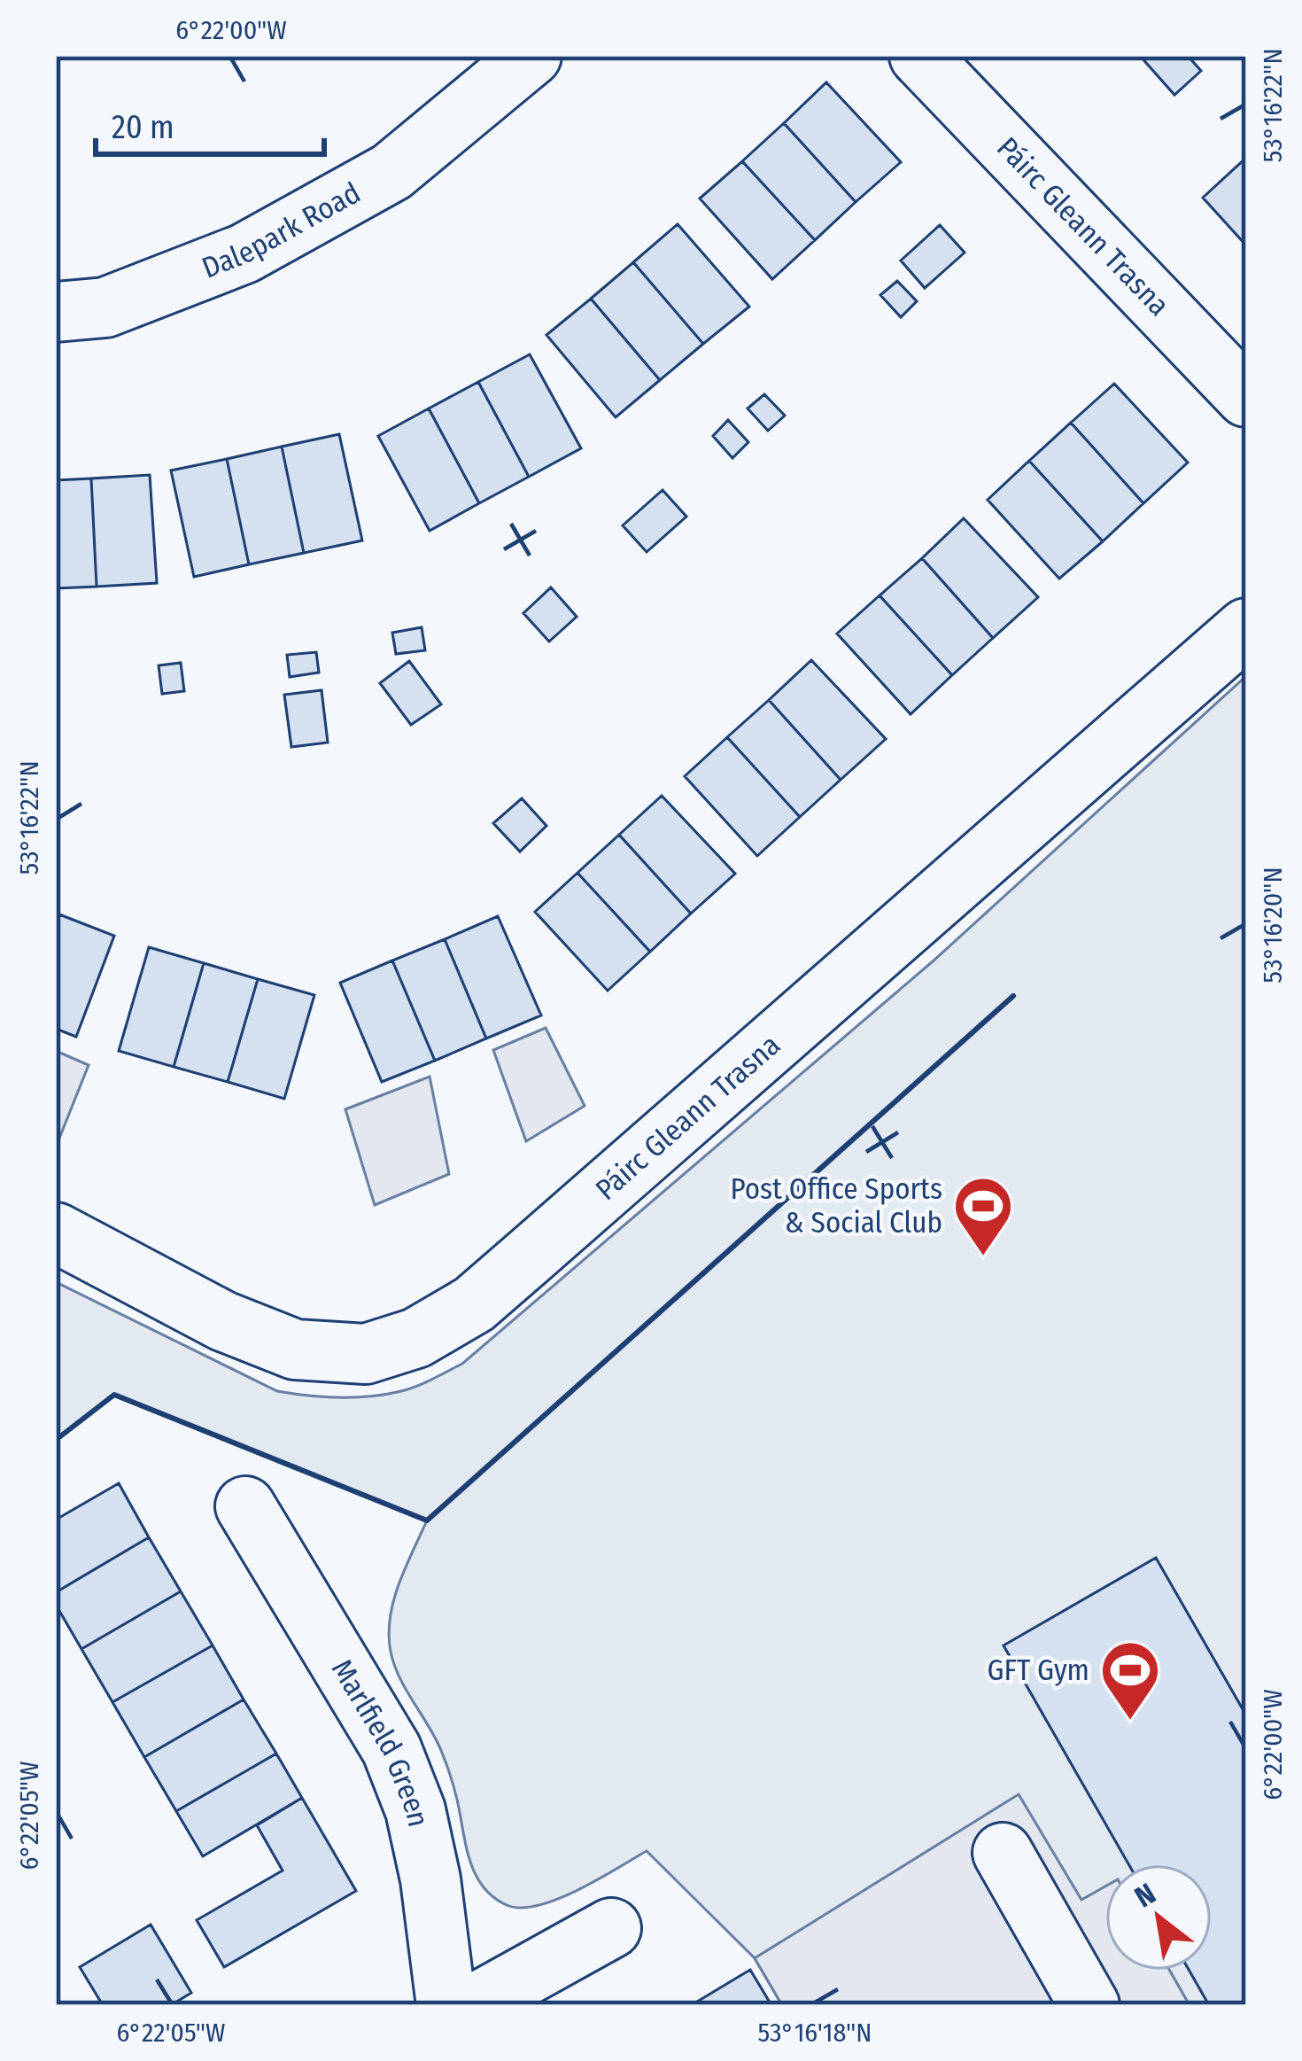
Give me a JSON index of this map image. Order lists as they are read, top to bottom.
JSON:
{
  "streets": {
    "street": ["Páirc Gleann Trasna", "Dalepark Road", "Marlfield Green"]
  },
  "places": {
    "sports": ["Post Office Sports & Social Club", "GFT Gym"]
  },
  "scale_bar": "20 m",
  "north": "top left",
  "coordinates": [
    "6°22'00\"W",
    "53°16'22\"N",
    "53°16'20\"N",
    "6°22'05\"W",
    "53°16'18\"N"
  ]
}
